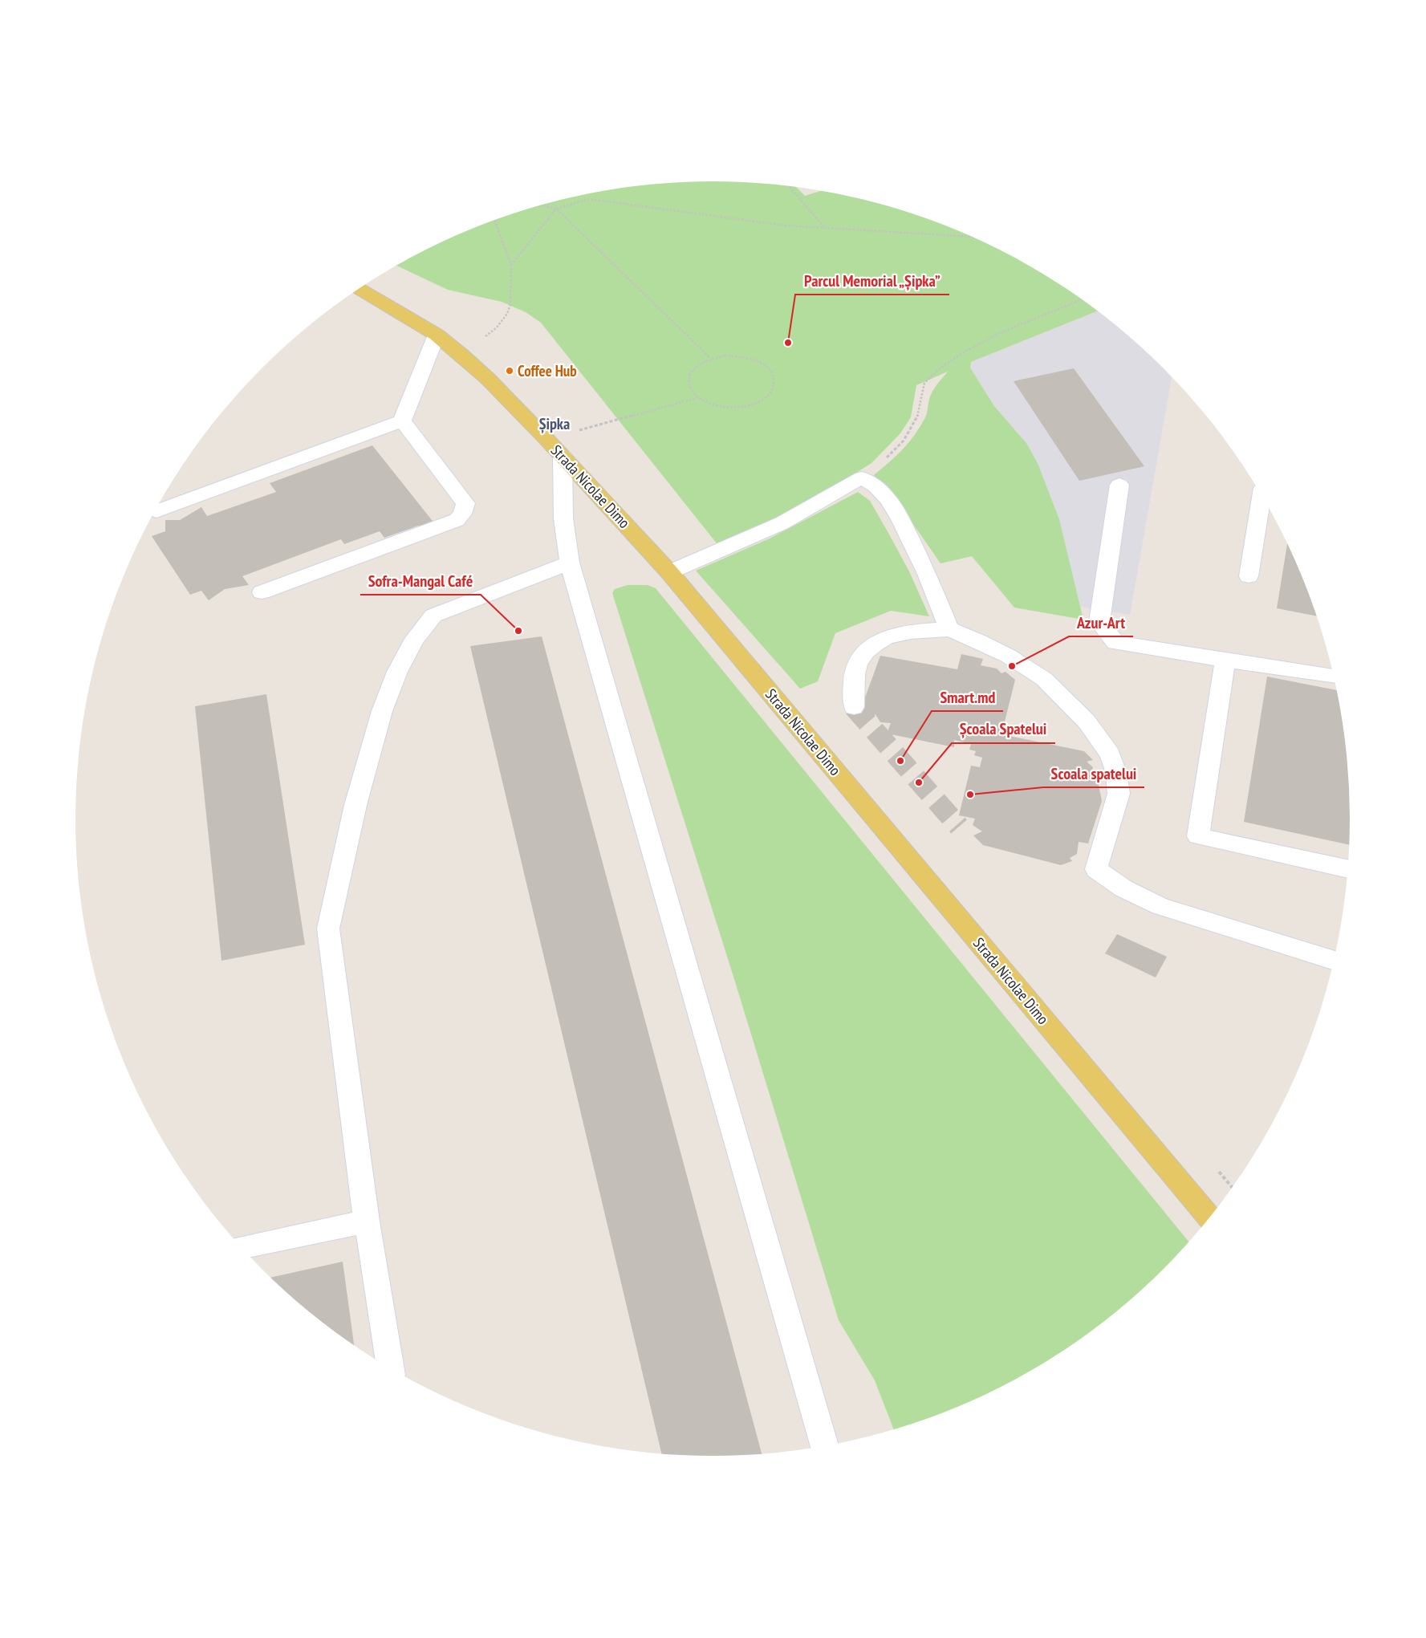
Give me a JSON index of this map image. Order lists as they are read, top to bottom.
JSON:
{
  "streets": {
    "main road": ["Strada Nicolae Dimo"]
  },
  "districts": ["Șipka"],
  "places": [
    "Parcul Memorial „Șipka”",
    "Coffee Hub",
    "Sofra-Mangal Café",
    "Azur-Art",
    "Smart.md",
    "Școala Spatelui",
    "Scoala spatelui"
  ]
}
